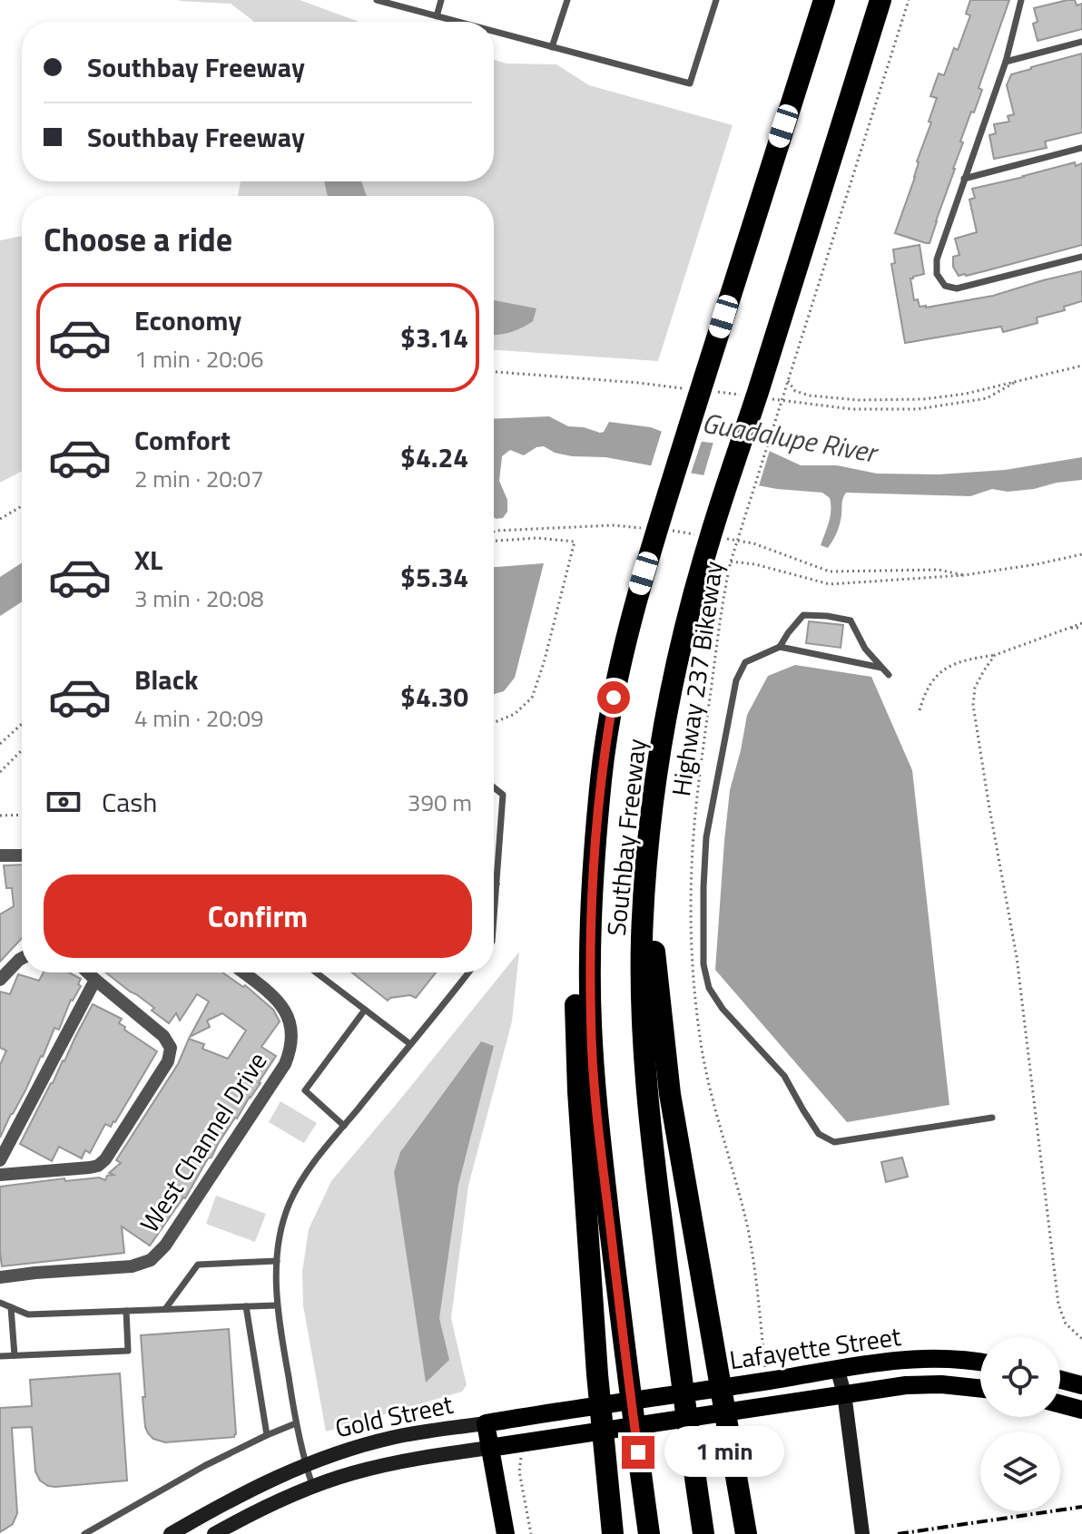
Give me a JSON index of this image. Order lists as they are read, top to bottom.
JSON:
{
  "streets": {
    "highway": ["Southbay Freeway"],
    "main road": ["Lafayette Street", "Gold Street"],
    "street": ["West Channel Drive"],
    "path": ["Highway 237 Bikeway"]
  },
  "crossings": [
    ["Highway 237 Bikeway", "Lafayette Street"],
    ["Lafayette Street", "Gold Street"]
  ],
  "water": ["Guadalupe River"],
  "page": {
    "banner": ["Southbay Freeway", "Southbay Freeway"],
    "heading": "Choose a ride",
    "list": [
      {
        "name": "Economy",
        "note": "1 min · 20:06",
        "value": "$3.14"
      },
      {
        "name": "Comfort",
        "note": "2 min · 20:07",
        "value": "$4.24"
      },
      {
        "name": "XL",
        "note": "3 min · 20:08",
        "value": "$5.34"
      },
      {
        "name": "Black",
        "note": "4 min · 20:09",
        "value": "$4.30"
      }
    ],
    "pay": ["Cash", "390 m"],
    "buttons": "Confirm",
    "bubble": "1 min"
  }
}
